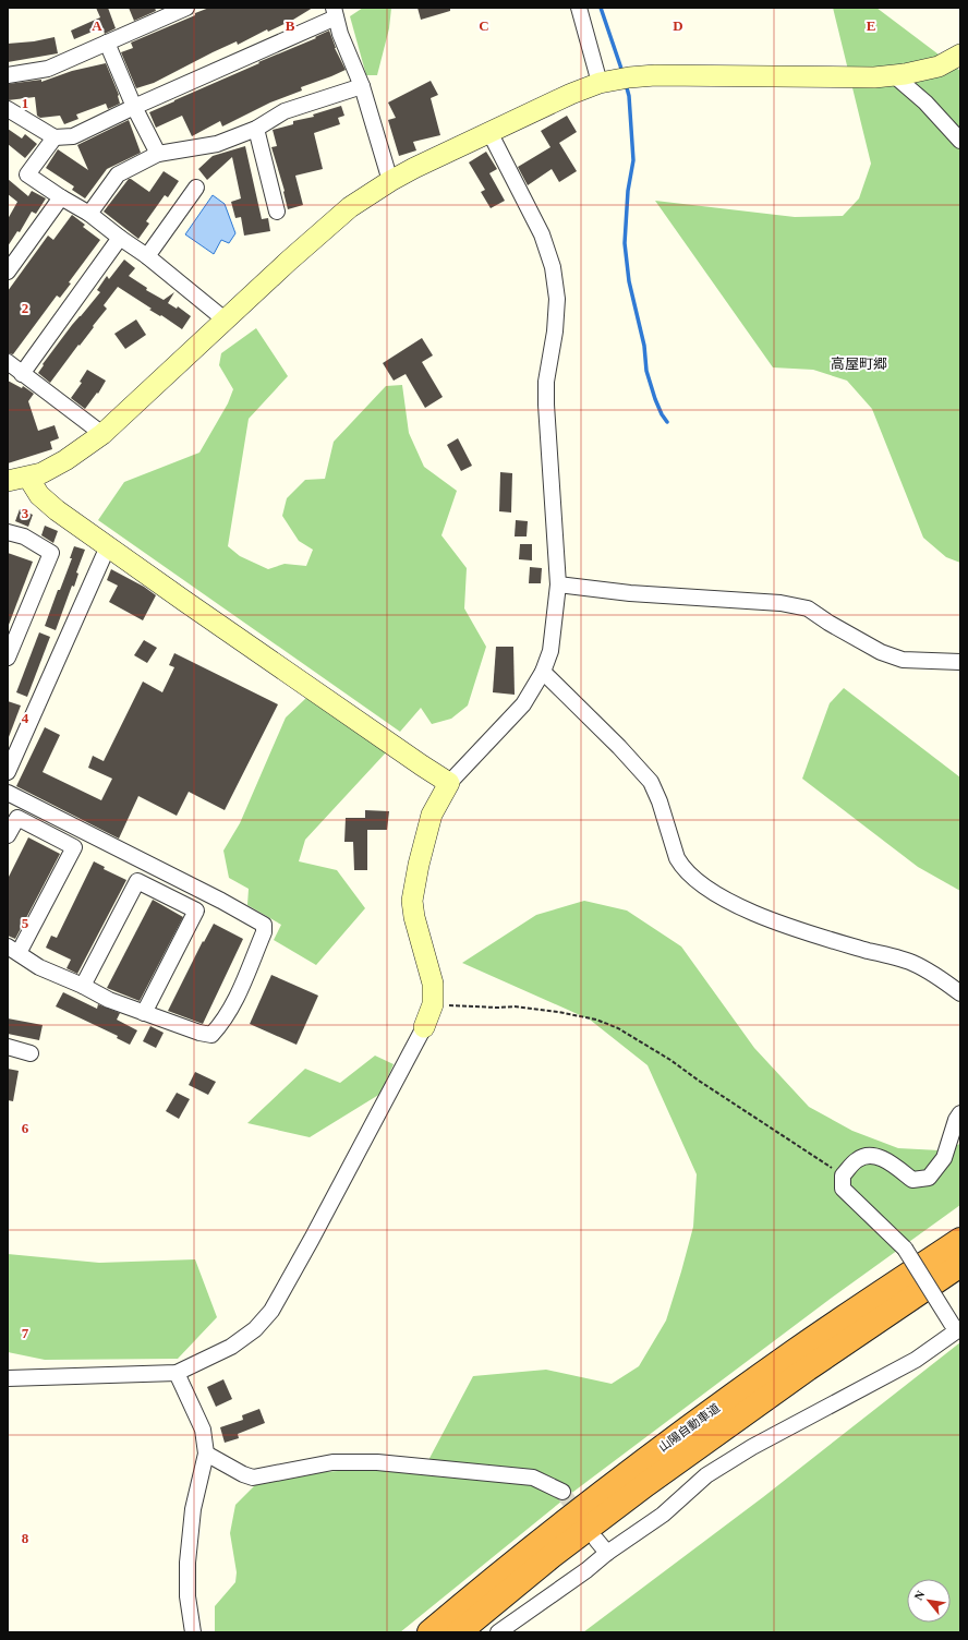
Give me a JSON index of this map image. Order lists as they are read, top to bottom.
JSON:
{
  "streets": {
    "highway": ["山陽自動車道"]
  },
  "districts": ["高屋町郷"],
  "north": "top left",
  "grid": {
    "columns": [
      "A",
      "B",
      "C",
      "D",
      "E"
    ],
    "rows": [
      "1",
      "2",
      "3",
      "4",
      "5",
      "6",
      "7",
      "8"
    ]
  }
}
